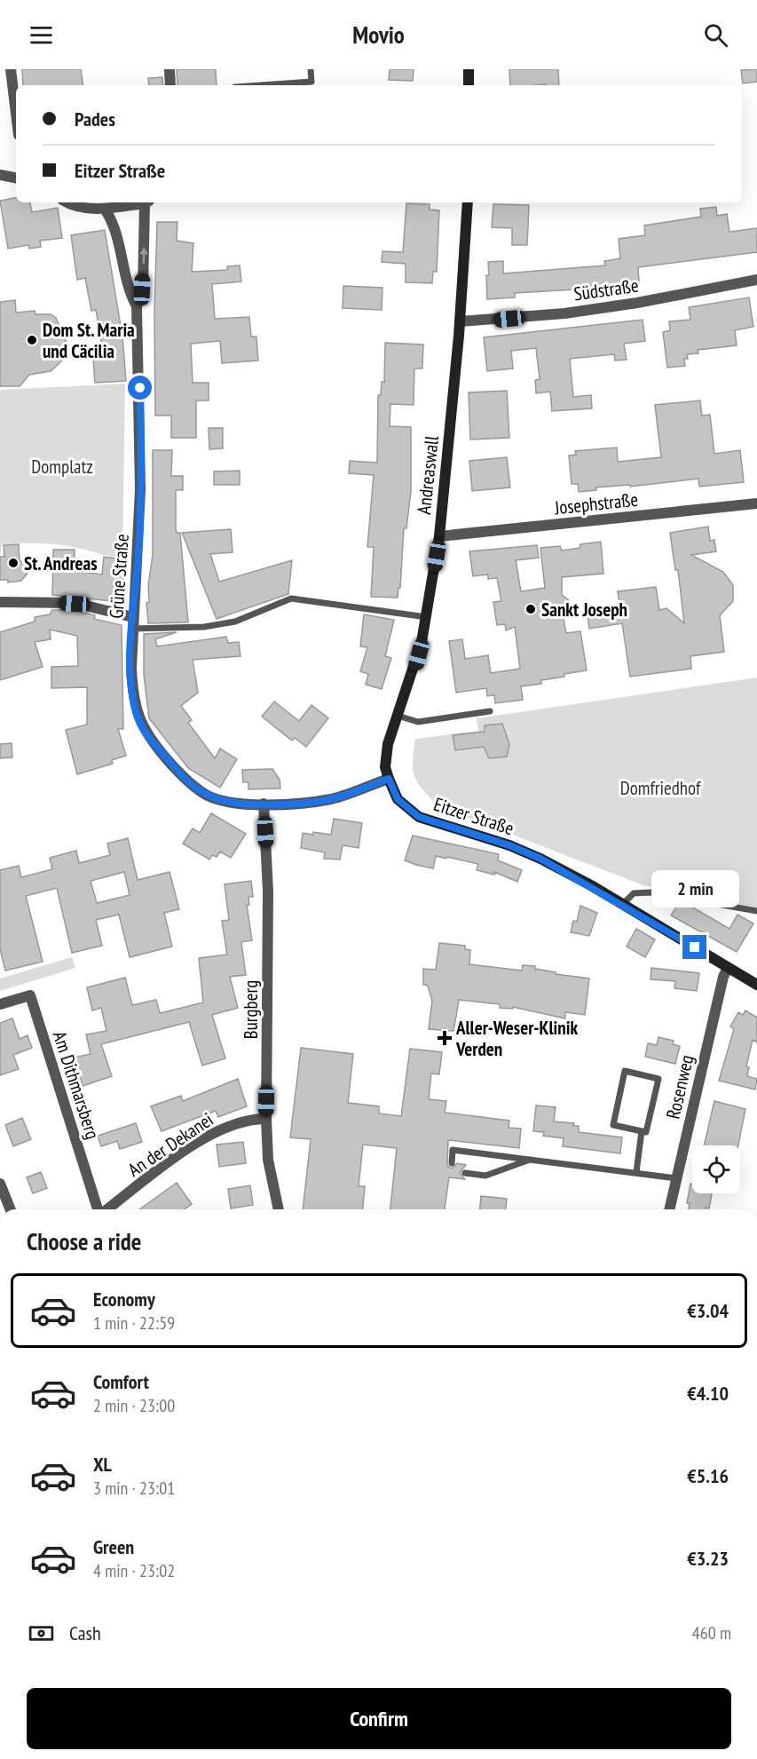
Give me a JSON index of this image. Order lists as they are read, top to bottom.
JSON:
{
  "streets": {
    "main road": ["Andreaswall", "Eitzer Straße"],
    "street": [
      "Südstraße",
      "Josephstraße",
      "Grüne Straße",
      "Burgberg",
      "Am Dithmarsberg",
      "Rosenweg",
      "An der Dekanei"
    ]
  },
  "crossings": [
    ["Südstraße", "Andreaswall"],
    ["Andreaswall", "Josephstraße"],
    ["Andreaswall", "Eitzer Straße"],
    ["Grüne Straße", "Burgberg"],
    ["Eitzer Straße", "Rosenweg"],
    ["Burgberg", "An der Dekanei"]
  ],
  "parks": ["Domplatz", "Domfriedhof"],
  "places": {
    "other": ["Dom St. Maria und Cäcilia", "St. Andreas", "Sankt Joseph"],
    "health": ["Aller-Weser-Klinik Verden"]
  },
  "page": {
    "header": "Movio",
    "banner": ["Pades", "Eitzer Straße"],
    "bubble": "2 min",
    "heading": "Choose a ride",
    "list": [
      {
        "name": "Economy",
        "note": "1 min · 22:59",
        "value": "€3.04"
      },
      {
        "name": "Comfort",
        "note": "2 min · 23:00",
        "value": "€4.10"
      },
      {
        "name": "XL",
        "note": "3 min · 23:01",
        "value": "€5.16"
      },
      {
        "name": "Green",
        "note": "4 min · 23:02",
        "value": "€3.23"
      }
    ],
    "pay": ["Cash", "460 m"],
    "buttons": "Confirm"
  }
}
